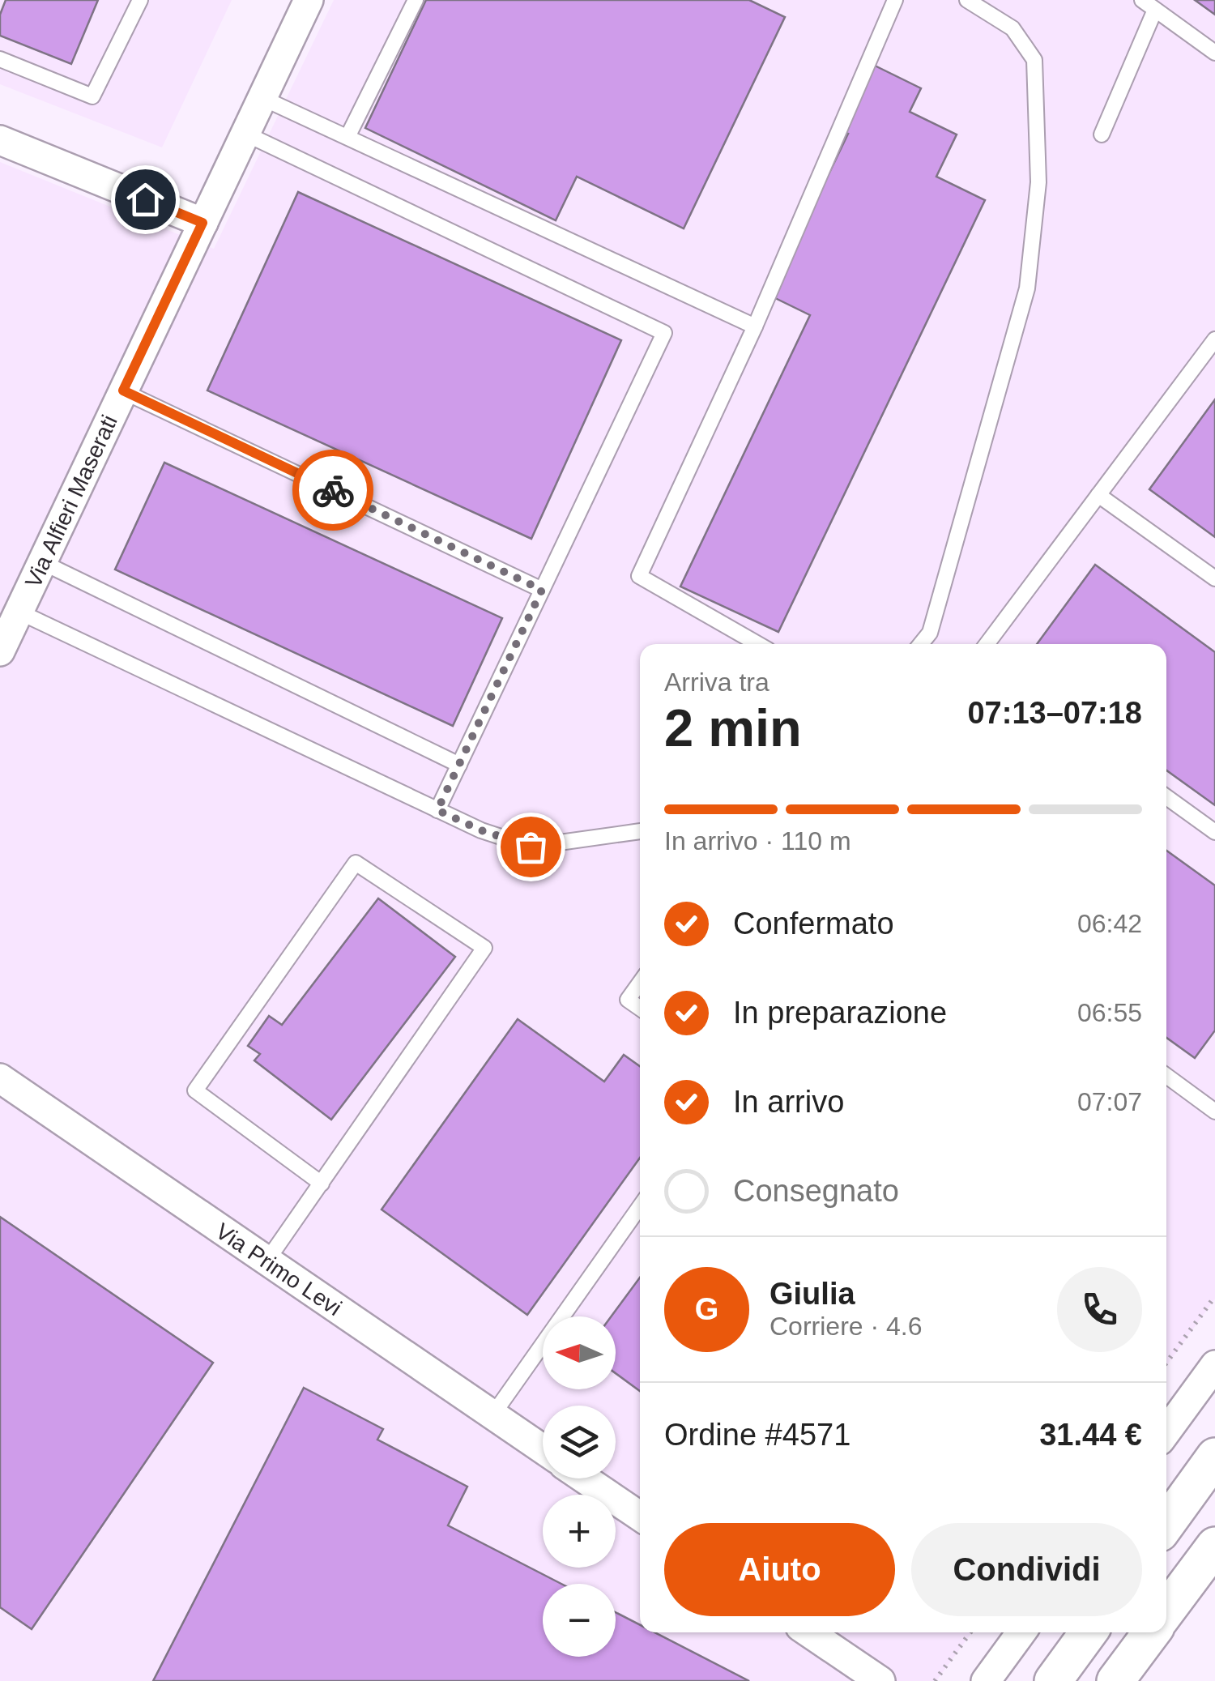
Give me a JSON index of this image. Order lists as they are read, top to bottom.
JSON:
{
  "streets": {
    "street": ["Via Alfieri Maserati", "Via Primo Levi"]
  },
  "north": "left",
  "page": {
    "heading": ["2 min", "Arriva tra", "07:13–07:18"],
    "panel": [
      "Giulia",
      "Corriere · 4.6",
      "Ordine #4571",
      "31.44 €"
    ],
    "bar": "In arrivo · 110 m",
    "list": [
      ["Confermato", "06:42"],
      ["In preparazione", "06:55"],
      ["In arrivo", "07:07"],
      "Consegnato"
    ],
    "round": "G",
    "map_buttons": ["+", "−"],
    "buttons": ["Aiuto", "Condividi"]
  }
}
